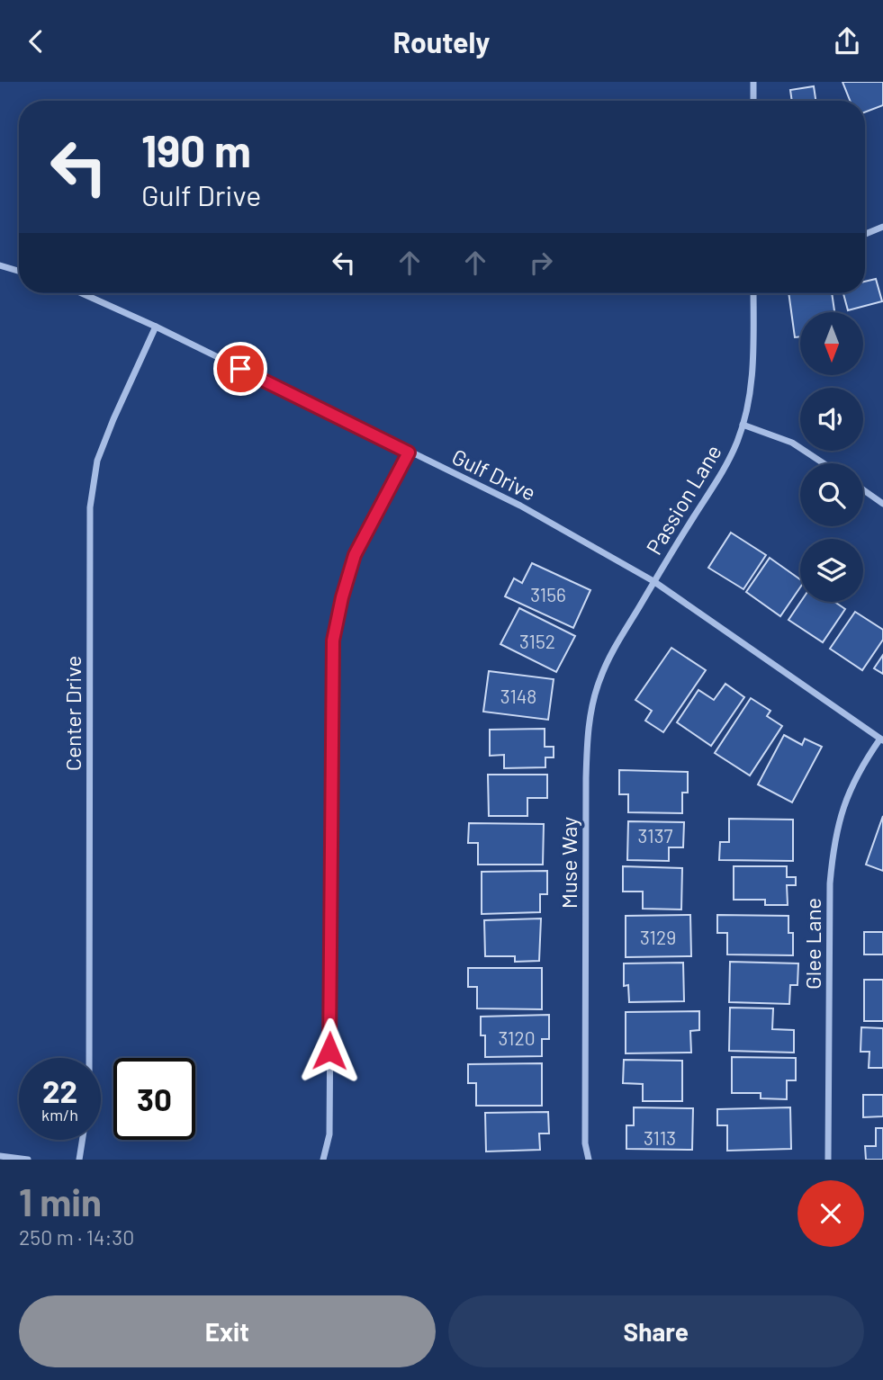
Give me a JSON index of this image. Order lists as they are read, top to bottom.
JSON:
{
  "streets": {
    "street": [
      "Gulf Drive",
      "Passion Lane",
      "Center Drive",
      "Muse Way",
      "Glee Lane"
    ]
  },
  "crossings": [
    ["Gulf Drive", "Passion Lane"],
    ["Gulf Drive", "Center Drive"],
    ["Gulf Drive", "Muse Way"],
    ["Gulf Drive", "Glee Lane"],
    ["Passion Lane", "Muse Way"]
  ],
  "house_numbers": [
    "3156",
    "3152",
    "3148",
    "3137",
    "3129",
    "3120",
    "3113"
  ],
  "north": "bottom",
  "page": {
    "header": "Routely",
    "turn": ["190 m", "Gulf Drive"],
    "speed": "22 km/h",
    "limit": "30",
    "heading": ["1 min", "250 m · 14:30"],
    "buttons": ["Exit", "Share"]
  }
}
